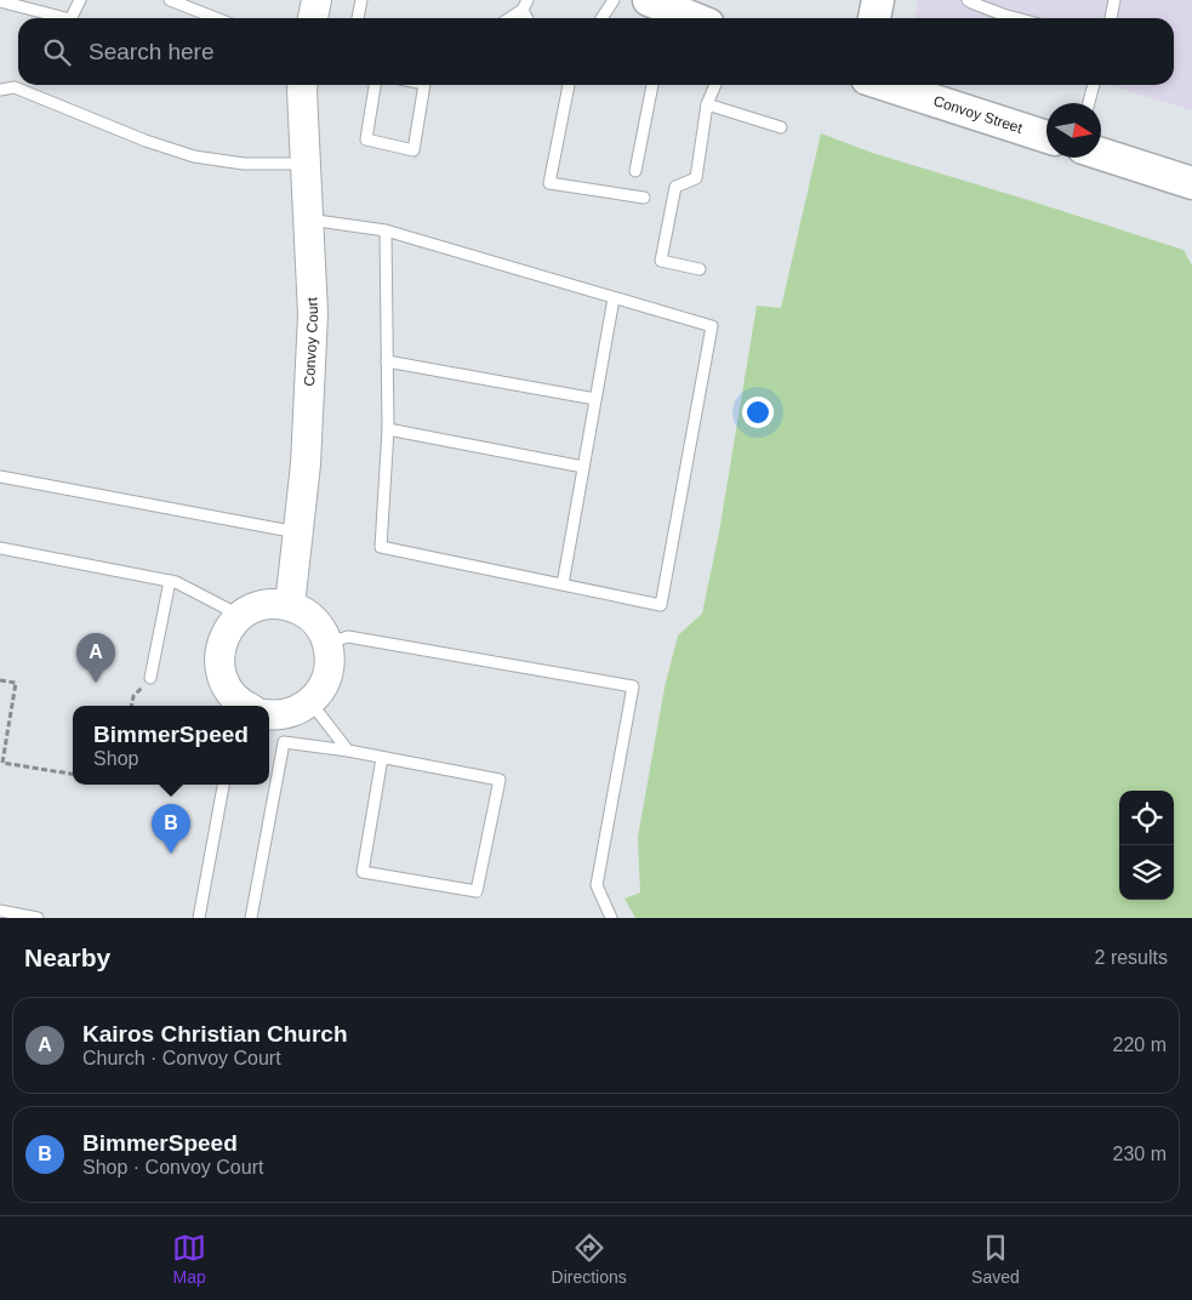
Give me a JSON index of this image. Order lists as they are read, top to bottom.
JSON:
{
  "streets": {
    "main road": ["Convoy Street"],
    "street": ["Convoy Court"]
  },
  "north": "right",
  "page": {
    "search": "Search here",
    "pins": ["A", "B"],
    "popup": ["BimmerSpeed", "Shop"],
    "heading": ["Nearby", "2 results"],
    "list": [
      {
        "mark": "A",
        "name": "Kairos Christian Church",
        "note": "Church · Convoy Court",
        "value": "220 m"
      },
      {
        "mark": "B",
        "name": "BimmerSpeed",
        "note": "Shop · Convoy Court",
        "value": "230 m"
      }
    ],
    "nav": ["Map", "Directions", "Saved"]
  }
}
